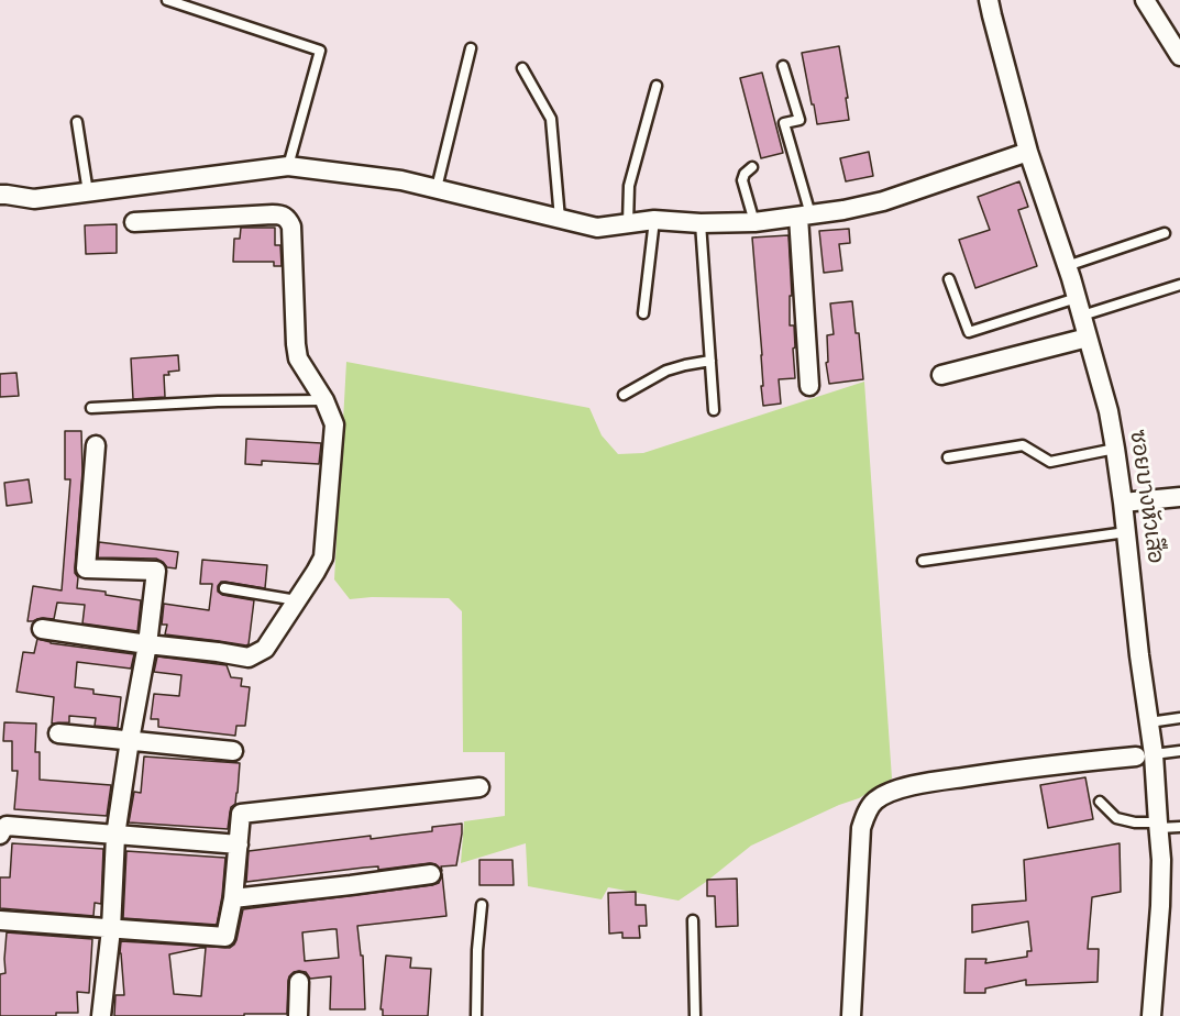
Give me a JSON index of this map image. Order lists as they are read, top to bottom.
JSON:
{
  "streets": {
    "street": ["ซอยบางหัวเสือ"]
  }
}
